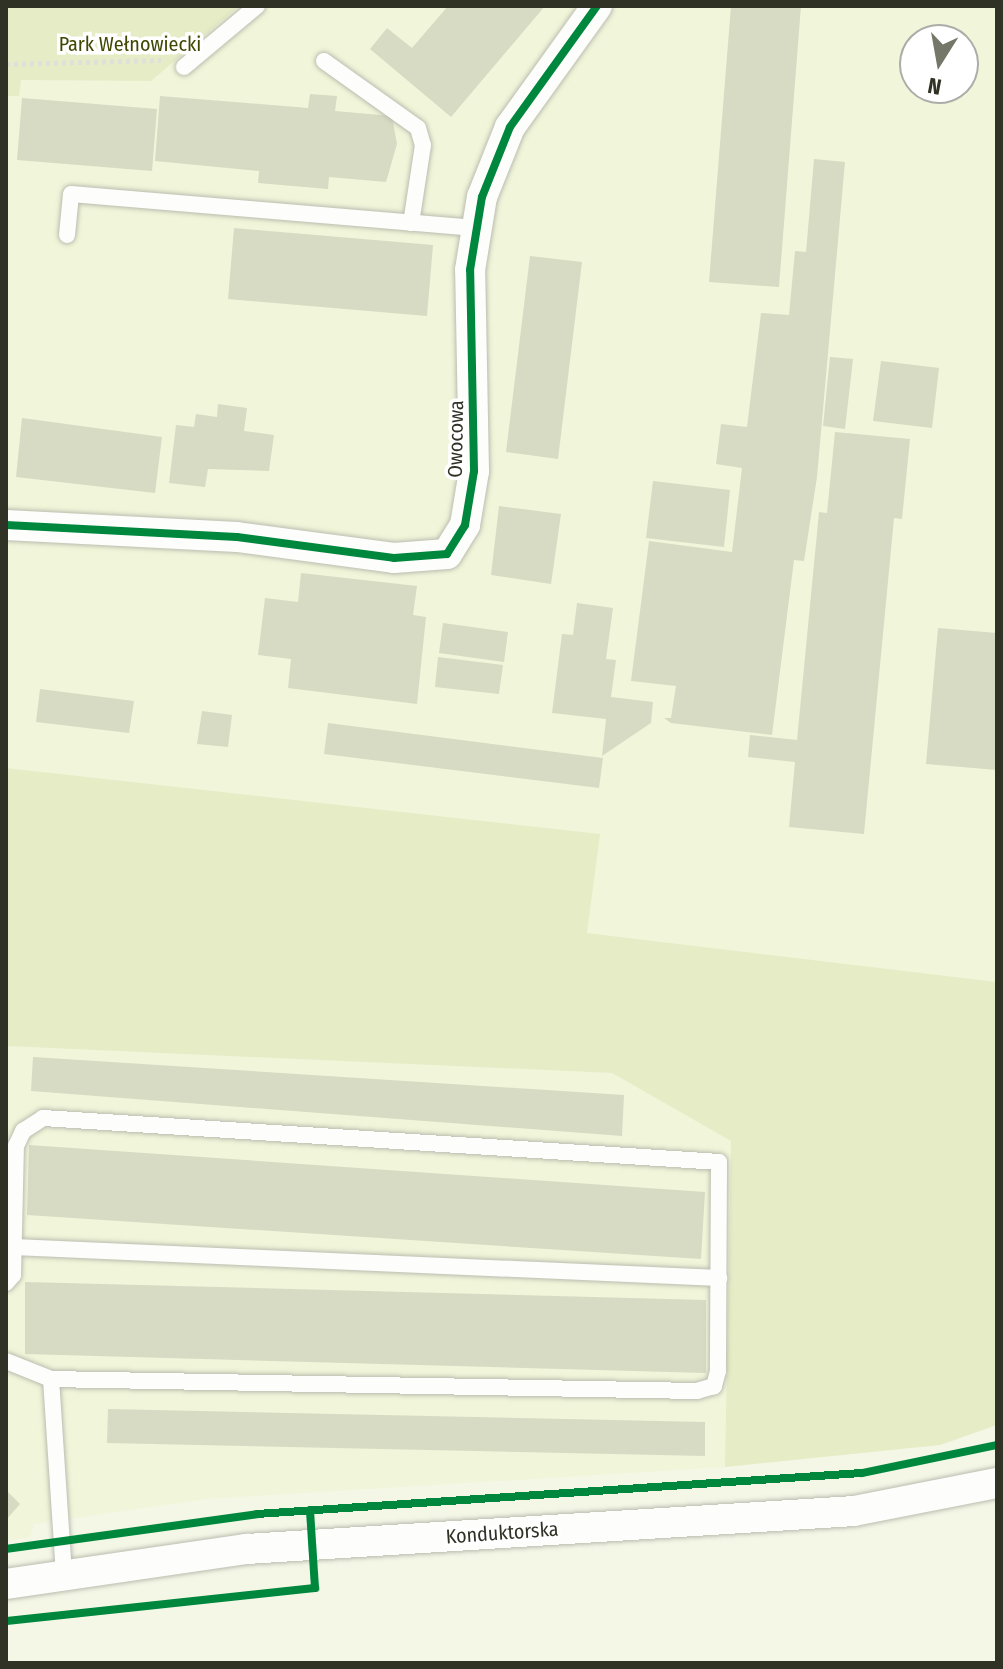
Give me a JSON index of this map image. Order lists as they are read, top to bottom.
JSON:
{
  "streets": {
    "street": ["Owocowa", "Konduktorska"]
  },
  "parks": ["Park Wełnowiecki"],
  "north": "bottom"
}
